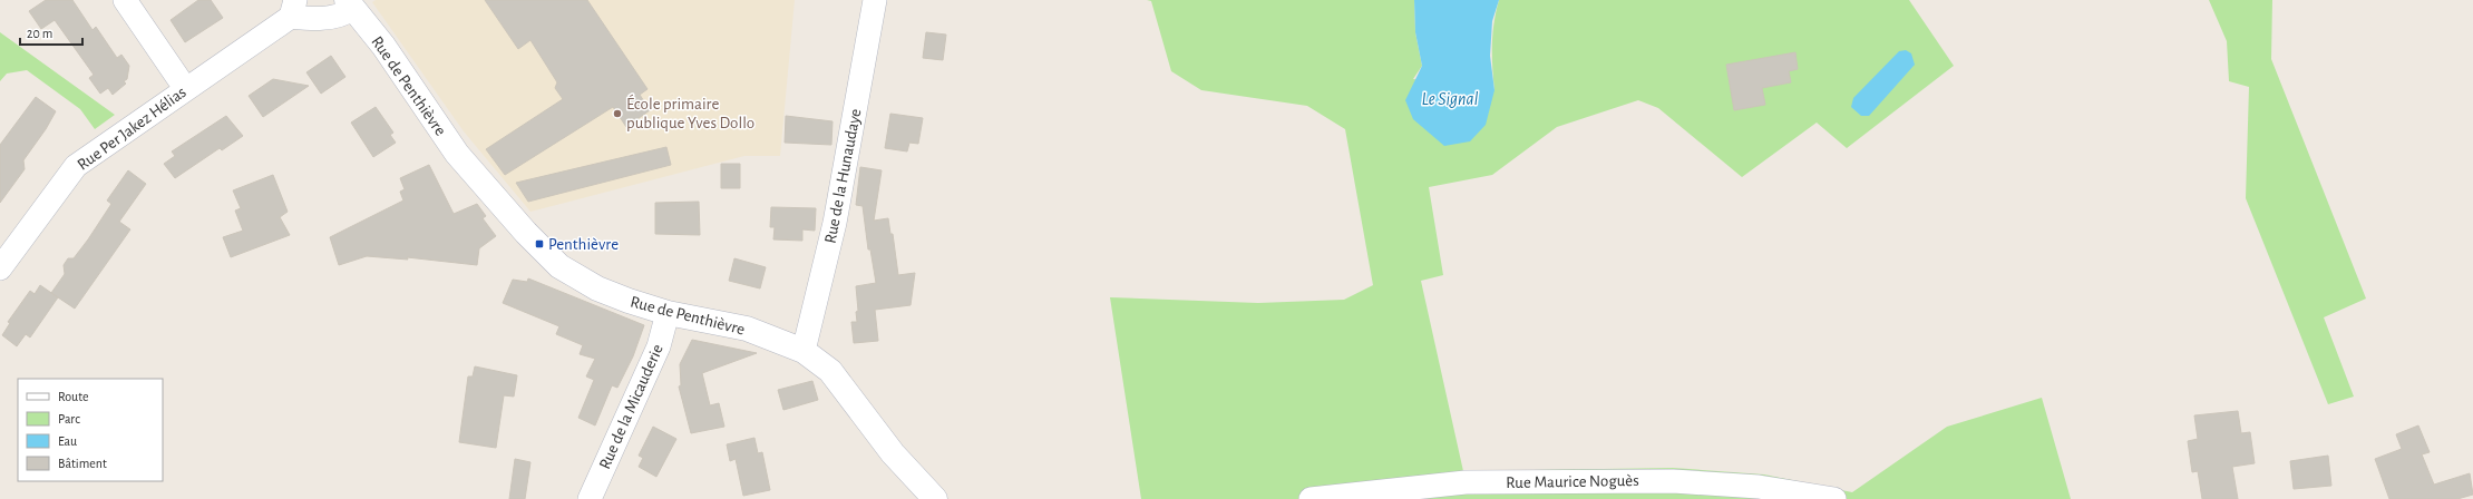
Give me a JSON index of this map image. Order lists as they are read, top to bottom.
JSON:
{
  "streets": {
    "street": [
      "Rue de Penthièvre",
      "Rue Per Jakez Hélias",
      "Rue de la Hunaudaye",
      "Rue de la Micauderie",
      "Rue Maurice Noguès"
    ]
  },
  "crossings": [
    ["Rue de Penthièvre", "Rue Per Jakez Hélias"],
    ["Rue de Penthièvre", "Rue de la Hunaudaye"],
    ["Rue de Penthièvre", "Rue de la Micauderie"]
  ],
  "water": ["Le Signal"],
  "places": {
    "other": ["École primaire publique Yves Dollo"],
    "transit": ["Penthièvre"]
  },
  "legend": [
    "Route",
    "Parc",
    "Eau",
    "Bâtiment"
  ],
  "scale_bar": "20 m"
}
